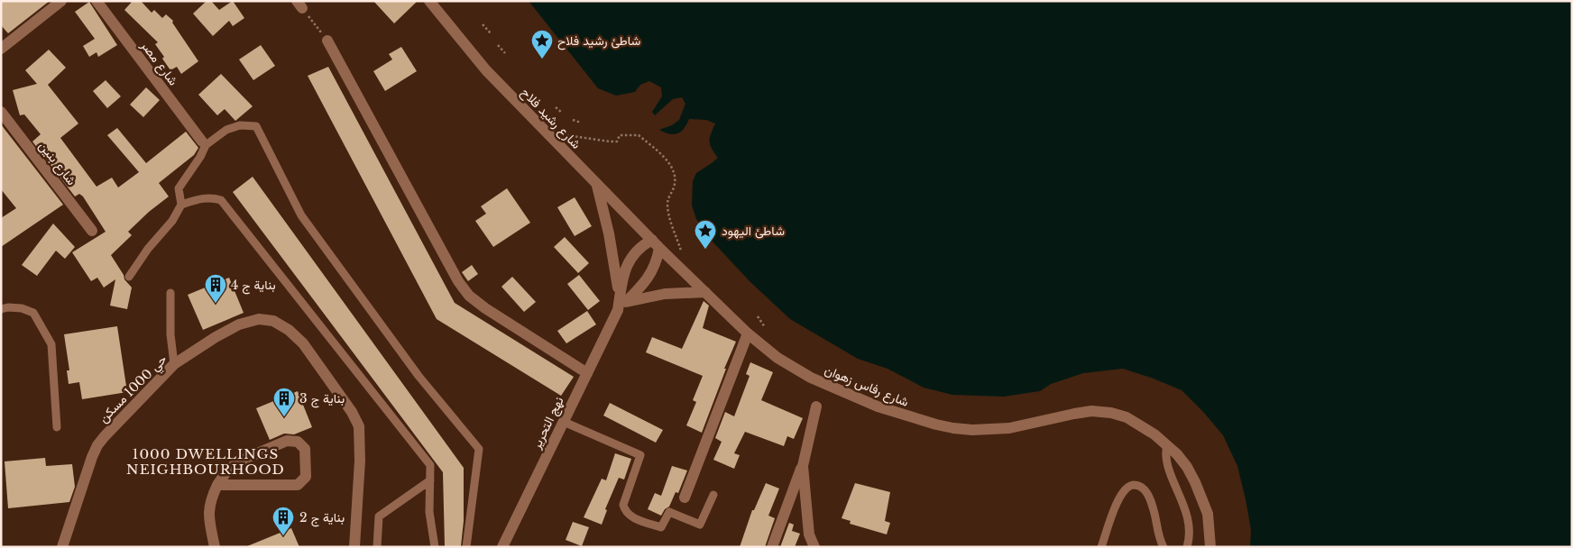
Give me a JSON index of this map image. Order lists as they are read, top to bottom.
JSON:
{
  "streets": {
    "street": [
      "شارع مصر",
      "شارع رشيد فلاح",
      "شارع بنين",
      "شارع رفاس زهوان",
      "حي 1000 مسكن",
      "نهج التحرير"
    ]
  },
  "crossings": [
    ["شارع رشيد فلاح", "شارع رفاس زهوان"],
    ["شارع رشيد فلاح", "نهج التحرير"],
    ["شارع رفاس زهوان", "نهج التحرير"]
  ],
  "districts": ["1000 DWELLINGS NEIGHBOURHOOD"],
  "places": {
    "place": ["شاطئ رشيد فلاح", "شاطئ اليهود"],
    "building": ["بناية ج 4", "بناية ج 3", "بناية ج 2"]
  }
}
